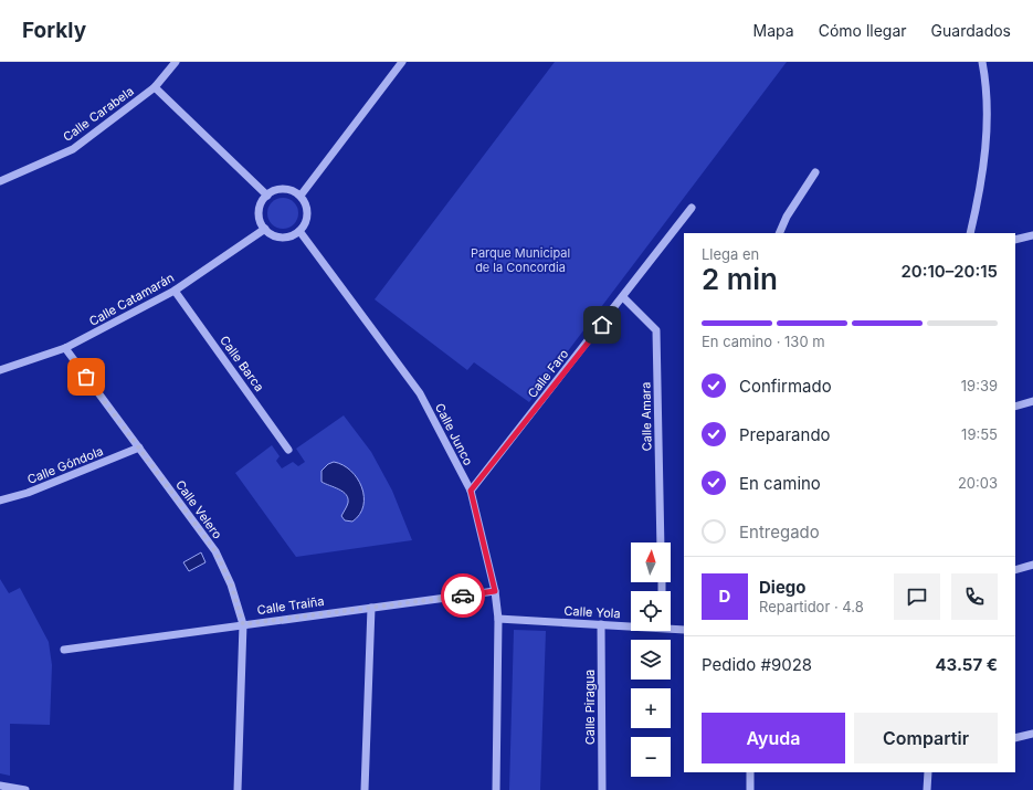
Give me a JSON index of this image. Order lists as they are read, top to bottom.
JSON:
{
  "streets": {
    "street": [
      "Calle Carabela",
      "Calle Catamarán",
      "Calle Barca",
      "Calle Faro",
      "Calle Amara",
      "Calle Junco",
      "Calle Góndola",
      "Calle Velero",
      "Calle Traiña",
      "Calle Yola",
      "Calle Piragua"
    ]
  },
  "crossings": [
    ["Calle Catamarán", "Calle Barca"],
    ["Calle Catamarán", "Calle Junco"],
    ["Calle Catamarán", "Calle Velero"],
    ["Calle Faro", "Calle Amara"],
    ["Calle Faro", "Calle Junco"],
    ["Calle Junco", "Calle Traiña"],
    ["Calle Junco", "Calle Yola"],
    ["Calle Góndola", "Calle Velero"],
    ["Calle Velero", "Calle Traiña"],
    ["Calle Yola", "Calle Piragua"]
  ],
  "parks": ["Parque Municipal de la Concordia"],
  "north": "top",
  "page": {
    "header": "Forkly",
    "nav": ["Mapa", "Cómo llegar", "Guardados"],
    "heading": ["2 min", "Llega en", "20:10–20:15"],
    "panel": [
      "Diego",
      "Repartidor · 4.8",
      "Pedido #9028",
      "43.57 €"
    ],
    "bar": "En camino · 130 m",
    "list": [
      ["Confirmado", "19:39"],
      ["Preparando", "19:55"],
      ["En camino", "20:03"],
      "Entregado"
    ],
    "map_buttons": ["+", "−"],
    "round": "D",
    "buttons": ["Ayuda", "Compartir"]
  }
}
